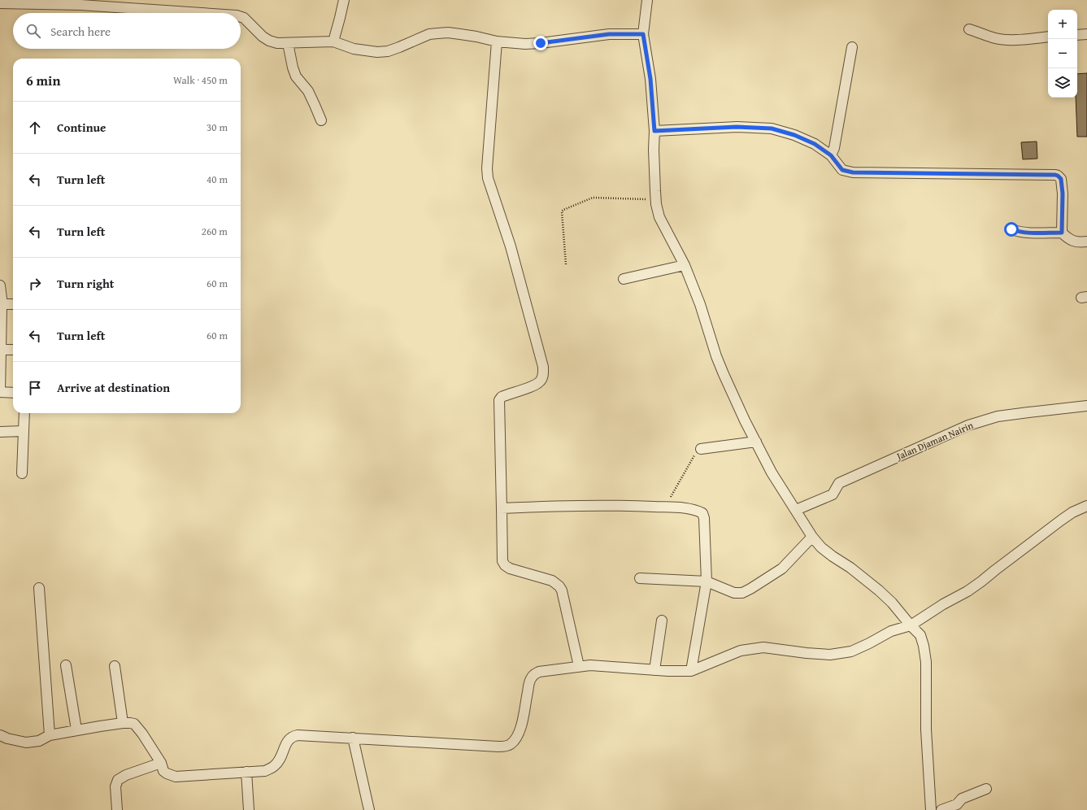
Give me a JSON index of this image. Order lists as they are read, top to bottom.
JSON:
{
  "streets": {
    "street": ["Jalan Djaman Nairin"]
  },
  "page": {
    "map_buttons": ["+", "−"],
    "search": "Search here",
    "heading": ["6 min", "Walk · 450 m"],
    "list": [
      ["Continue", "30 m"],
      ["Turn left", "40 m"],
      ["Turn left", "260 m"],
      ["Turn right", "60 m"],
      ["Turn left", "60 m"],
      "Arrive at destination"
    ]
  }
}
